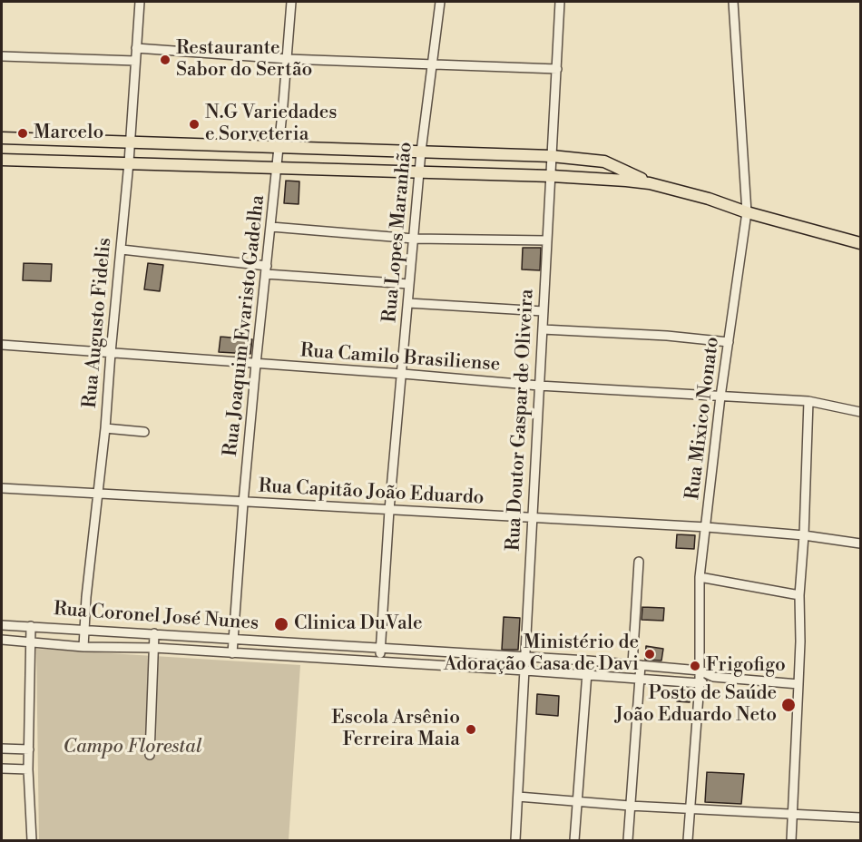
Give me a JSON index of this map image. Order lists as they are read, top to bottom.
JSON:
{
  "streets": {
    "street": [
      "Rua Lopes Maranhão",
      "Rua Augusto Fidelis",
      "Rua Joaquim Evaristo Gadelha",
      "Rua Camilo Brasiliense",
      "Rua Mixico Nonato",
      "Rua Doutor Gaspar de Oliveira",
      "Rua Capitão João Eduardo",
      "Rua Coronel José Nunes"
    ]
  },
  "crossings": [
    ["Rua Lopes Maranhão", "Rua Camilo Brasiliense"],
    ["Rua Lopes Maranhão", "Rua Capitão João Eduardo"],
    ["Rua Lopes Maranhão", "Rua Coronel José Nunes"],
    ["Rua Augusto Fidelis", "Rua Camilo Brasiliense"],
    ["Rua Augusto Fidelis", "Rua Capitão João Eduardo"],
    ["Rua Augusto Fidelis", "Rua Coronel José Nunes"],
    ["Rua Joaquim Evaristo Gadelha", "Rua Camilo Brasiliense"],
    ["Rua Joaquim Evaristo Gadelha", "Rua Capitão João Eduardo"],
    ["Rua Joaquim Evaristo Gadelha", "Rua Coronel José Nunes"],
    ["Rua Camilo Brasiliense", "Rua Mixico Nonato"],
    ["Rua Camilo Brasiliense", "Rua Doutor Gaspar de Oliveira"],
    ["Rua Mixico Nonato", "Rua Capitão João Eduardo"],
    ["Rua Mixico Nonato", "Rua Coronel José Nunes"],
    ["Rua Doutor Gaspar de Oliveira", "Rua Capitão João Eduardo"],
    ["Rua Doutor Gaspar de Oliveira", "Rua Coronel José Nunes"]
  ],
  "parks": ["Campo Florestal"],
  "places": [
    "Restaurante Sabor do Sertão",
    "N.G Variedades e Sorveteria",
    "Marcelo",
    "Clinica DuVale",
    "Ministério de Adoração Casa de Davi",
    "Frigofigo",
    "Posto de Saúde João Eduardo Neto",
    "Escola Arsênio Ferreira Maia"
  ]
}
